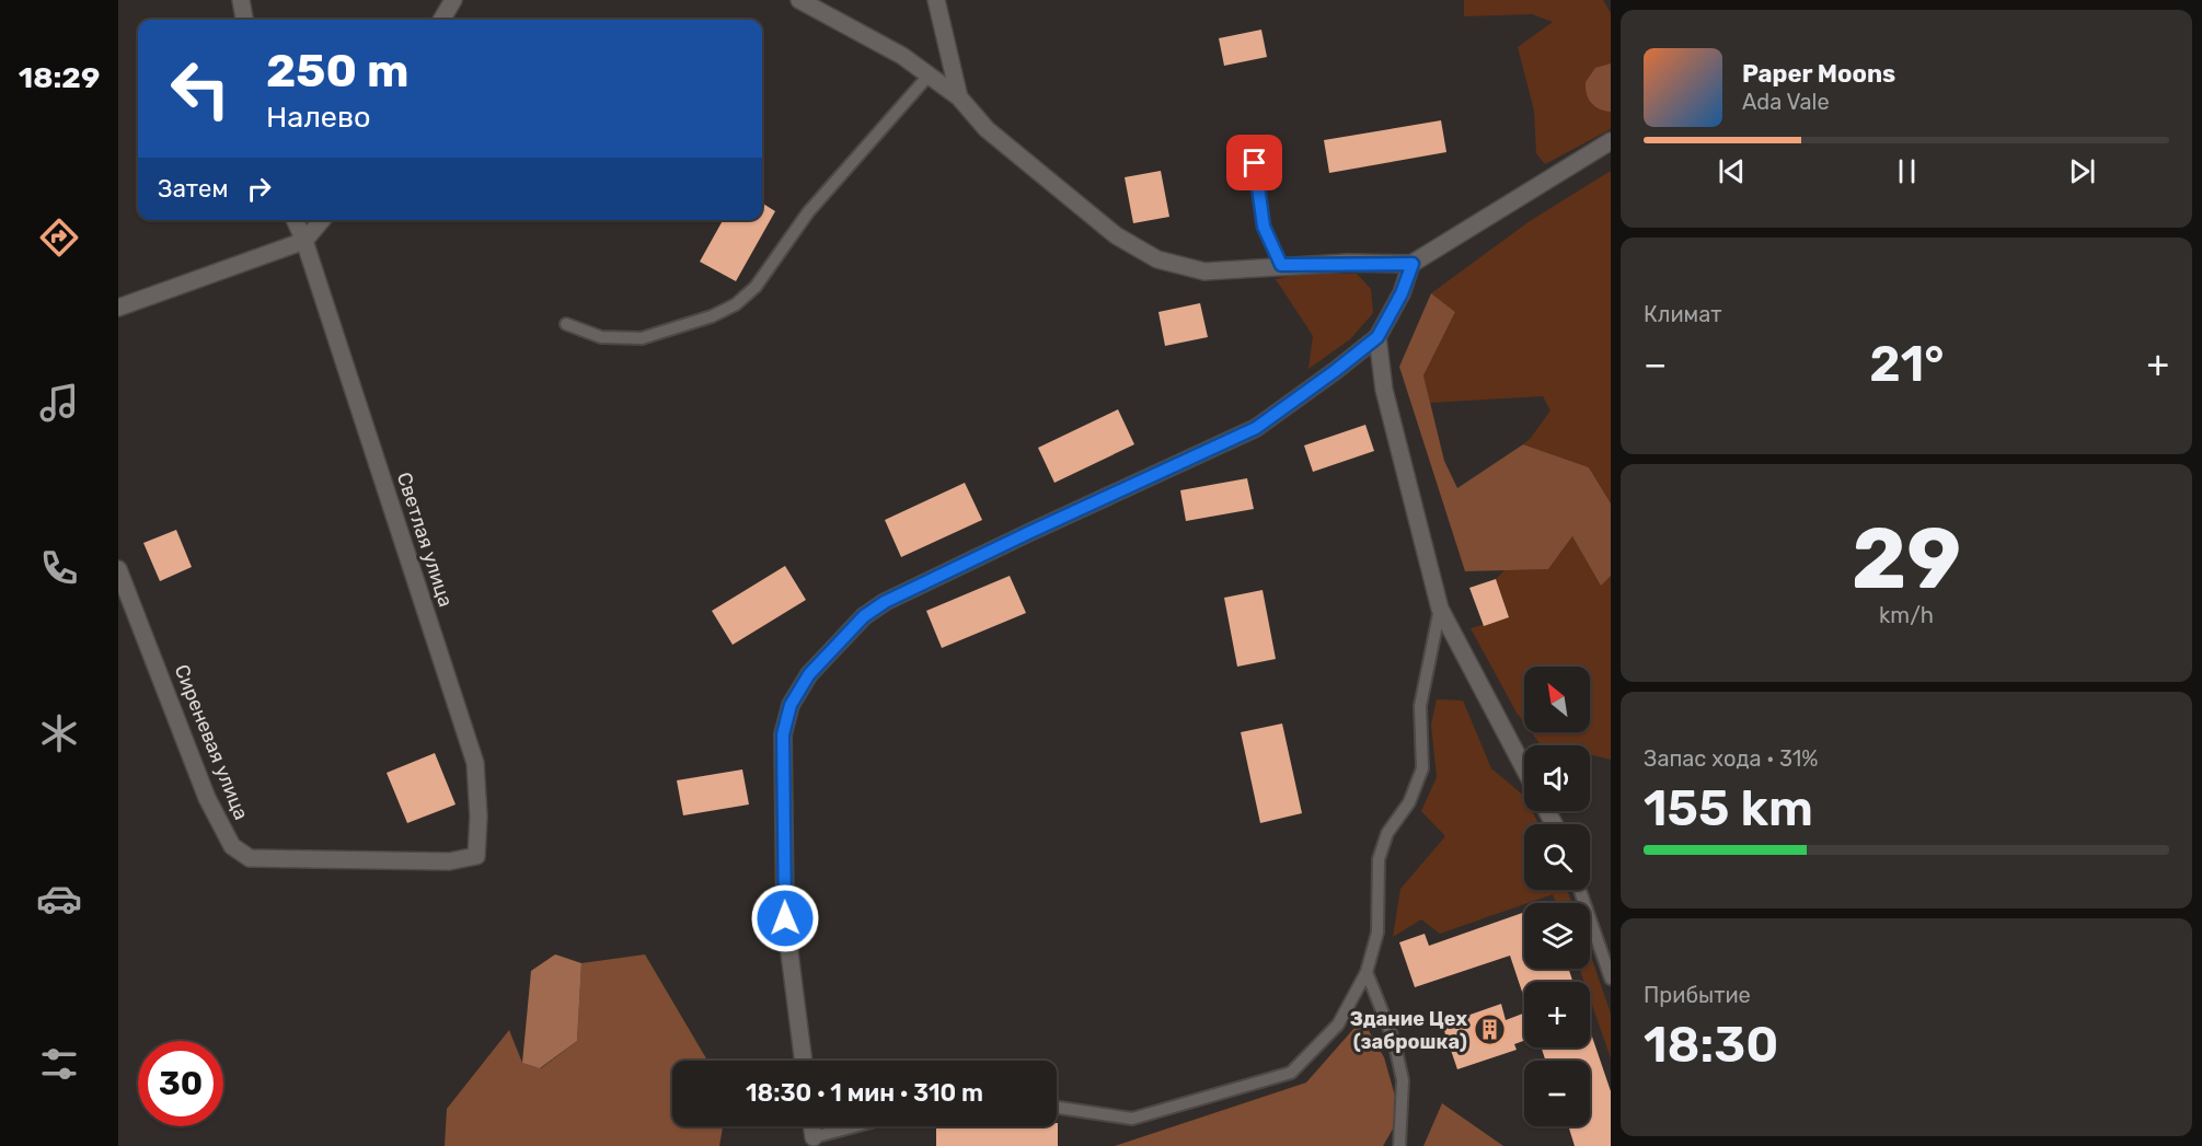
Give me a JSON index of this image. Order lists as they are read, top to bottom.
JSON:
{
  "streets": {
    "street": ["Светлая улица", "Сиреневая улица"]
  },
  "crossings": [
    ["Светлая улица", "Сиреневая улица"]
  ],
  "places": {
    "building": ["Здание Цех (заброшка)"]
  },
  "north": "top left",
  "page": {
    "tabs": "18:29",
    "turn": ["250 m", "Налево"],
    "song": ["Paper Moons", "Ada Vale"],
    "then": "Затем",
    "tile": [
      "Климат",
      ["29", "km/h"],
      ["Запас хода · 31%", "155 km"],
      ["Прибытие", "18:30"]
    ],
    "heat": ["−", "21°", "+"],
    "map_buttons": ["+", "−"],
    "limit": "30",
    "trip": "18:30 · 1 мин · 310 m"
  }
}
